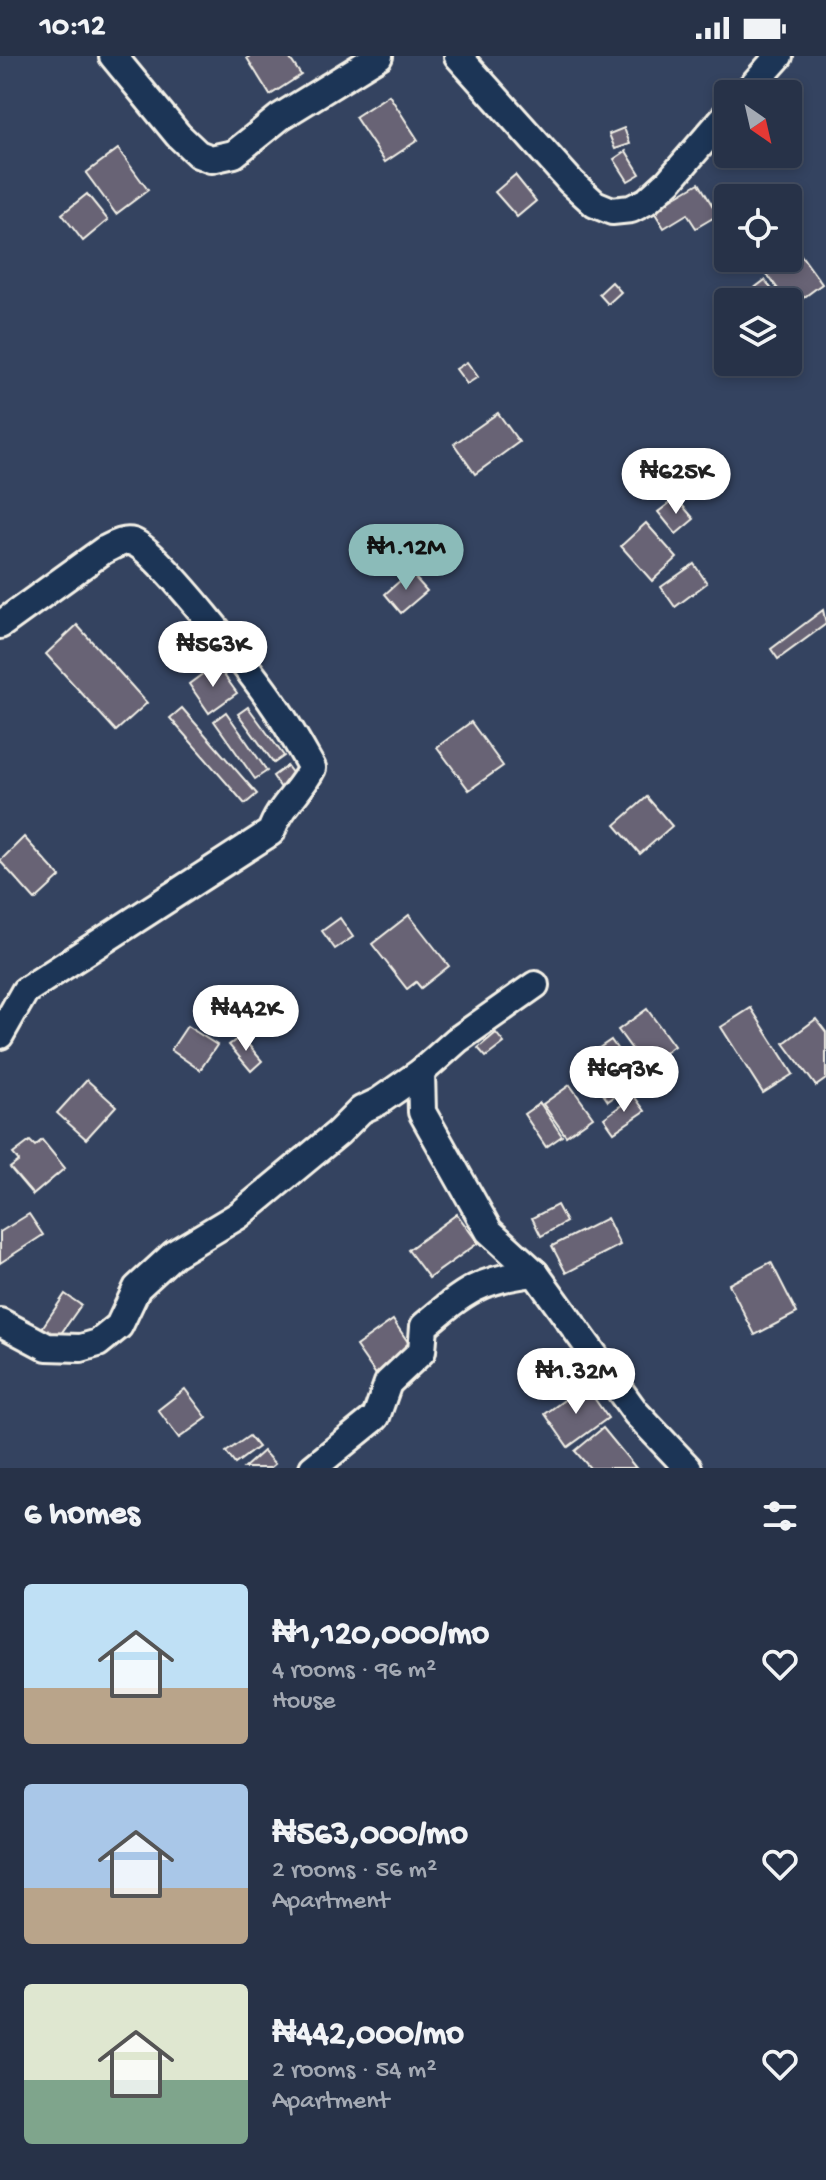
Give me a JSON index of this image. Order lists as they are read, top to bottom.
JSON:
{
  "north": "bottom right",
  "page": {
    "status": "10:12",
    "price": [
      "₦625K",
      "₦1.12M",
      "₦563K",
      "₦442K",
      "₦693K",
      "₦1.32M"
    ],
    "heading": "6 homes",
    "list": [
      {
        "name": "₦1,120,000/mo",
        "note": "4 rooms · 96 m² · House"
      },
      {
        "name": "₦563,000/mo",
        "note": "2 rooms · 56 m² · Apartment"
      },
      {
        "name": "₦442,000/mo",
        "note": "2 rooms · 54 m² · Apartment"
      }
    ]
  }
}
